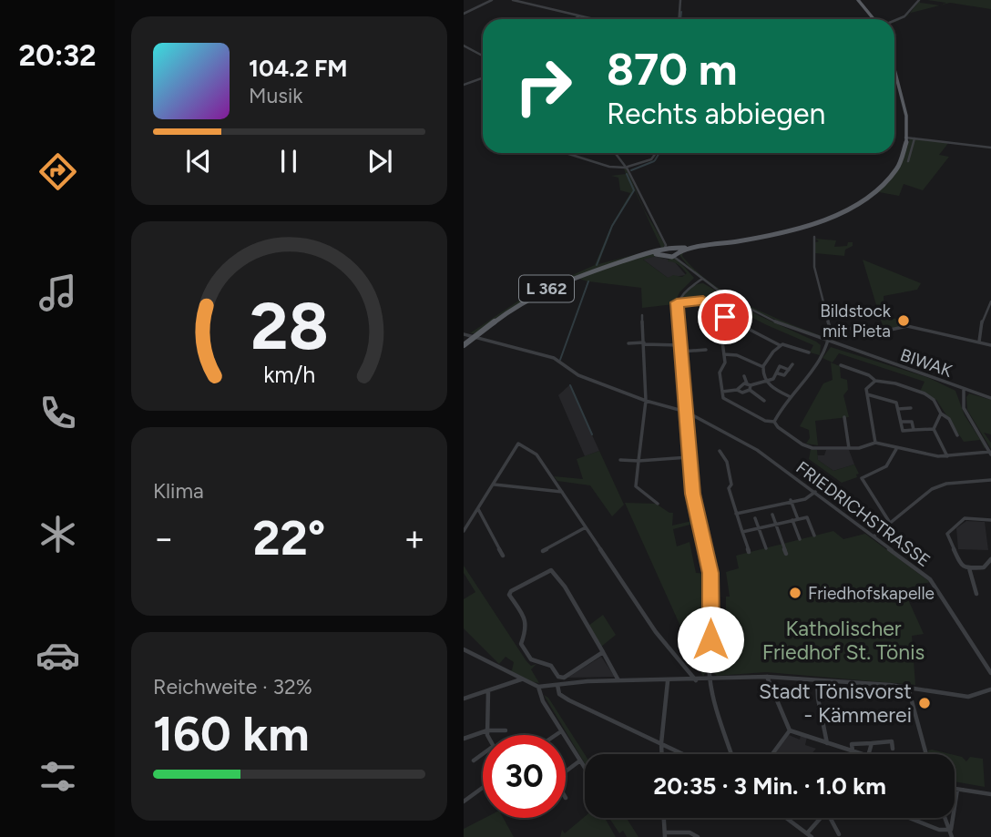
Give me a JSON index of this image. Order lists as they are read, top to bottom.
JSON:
{
  "streets": {
    "main road": ["L 362"],
    "street": ["BIWAK", "FRIEDRICHSTRASSE"]
  },
  "crossings": [
    ["L 362", "FRIEDRICHSTRASSE"]
  ],
  "parks": ["Katholischer Friedhof St. Tönis"],
  "places": ["Bildstock mit Pieta", "Friedhofskapelle", "Stadt Tönisvorst - Kämmerei"],
  "page": {
    "tabs": "20:32",
    "turn": ["870 m", "Rechts abbiegen"],
    "song": ["104.2 FM", "Musik"],
    "tile": [
      "Klima",
      ["Reichweite · 32%", "160 km"]
    ],
    "heat": ["−", "22°", "+"],
    "limit": "30",
    "trip": "20:35 · 3 Min. · 1.0 km",
    "gauge": ["28", "km/h"]
  }
}
